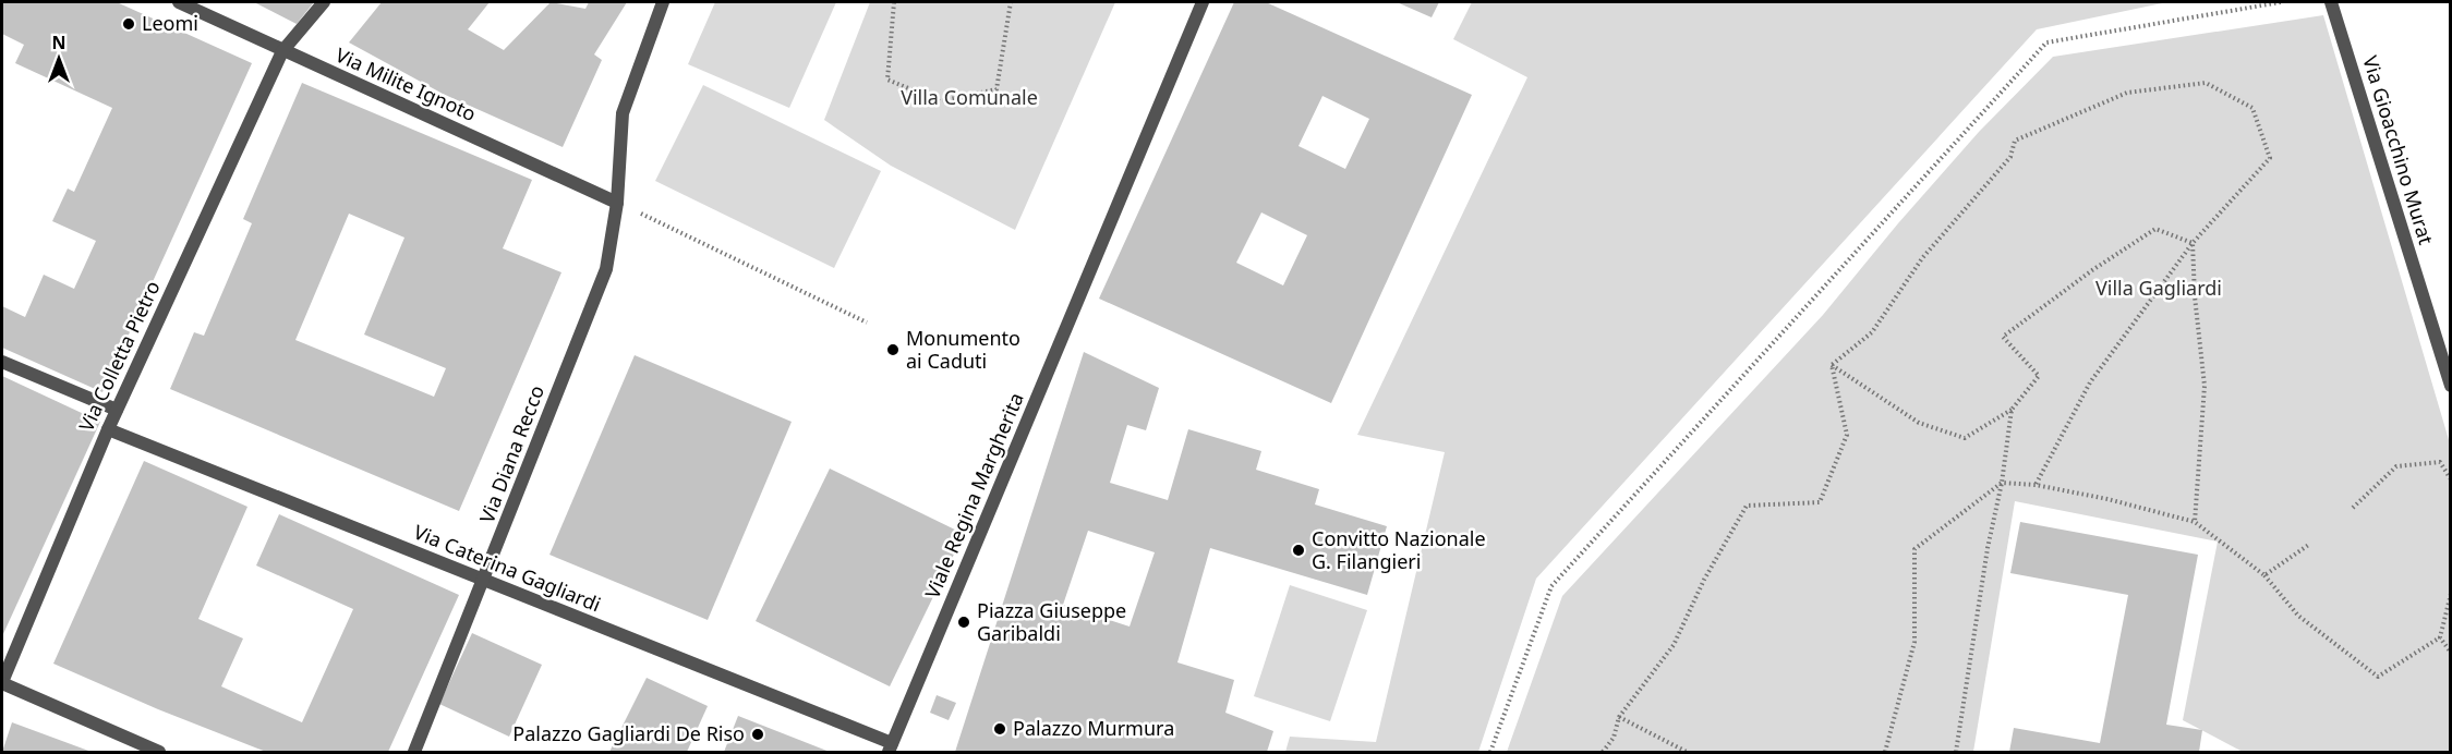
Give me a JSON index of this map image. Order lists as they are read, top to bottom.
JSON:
{
  "streets": {
    "street": [
      "Via Milite Ignoto",
      "Via Gioacchino Murat",
      "Via Colletta Pietro",
      "Via Diana Recco",
      "Viale Regina Margherita",
      "Via Caterina Gagliardi"
    ]
  },
  "crossings": [
    ["Via Milite Ignoto", "Via Colletta Pietro"],
    ["Via Milite Ignoto", "Via Diana Recco"],
    ["Via Colletta Pietro", "Via Caterina Gagliardi"],
    ["Via Diana Recco", "Via Caterina Gagliardi"],
    ["Viale Regina Margherita", "Via Caterina Gagliardi"]
  ],
  "parks": ["Villa Comunale", "Villa Gagliardi"],
  "places": [
    "Leomi",
    "Monumento ai Caduti",
    "Convitto Nazionale G. Filangieri",
    "Piazza Giuseppe Garibaldi",
    "Palazzo Murmura",
    "Palazzo Gagliardi De Riso"
  ],
  "north": "top"
}
